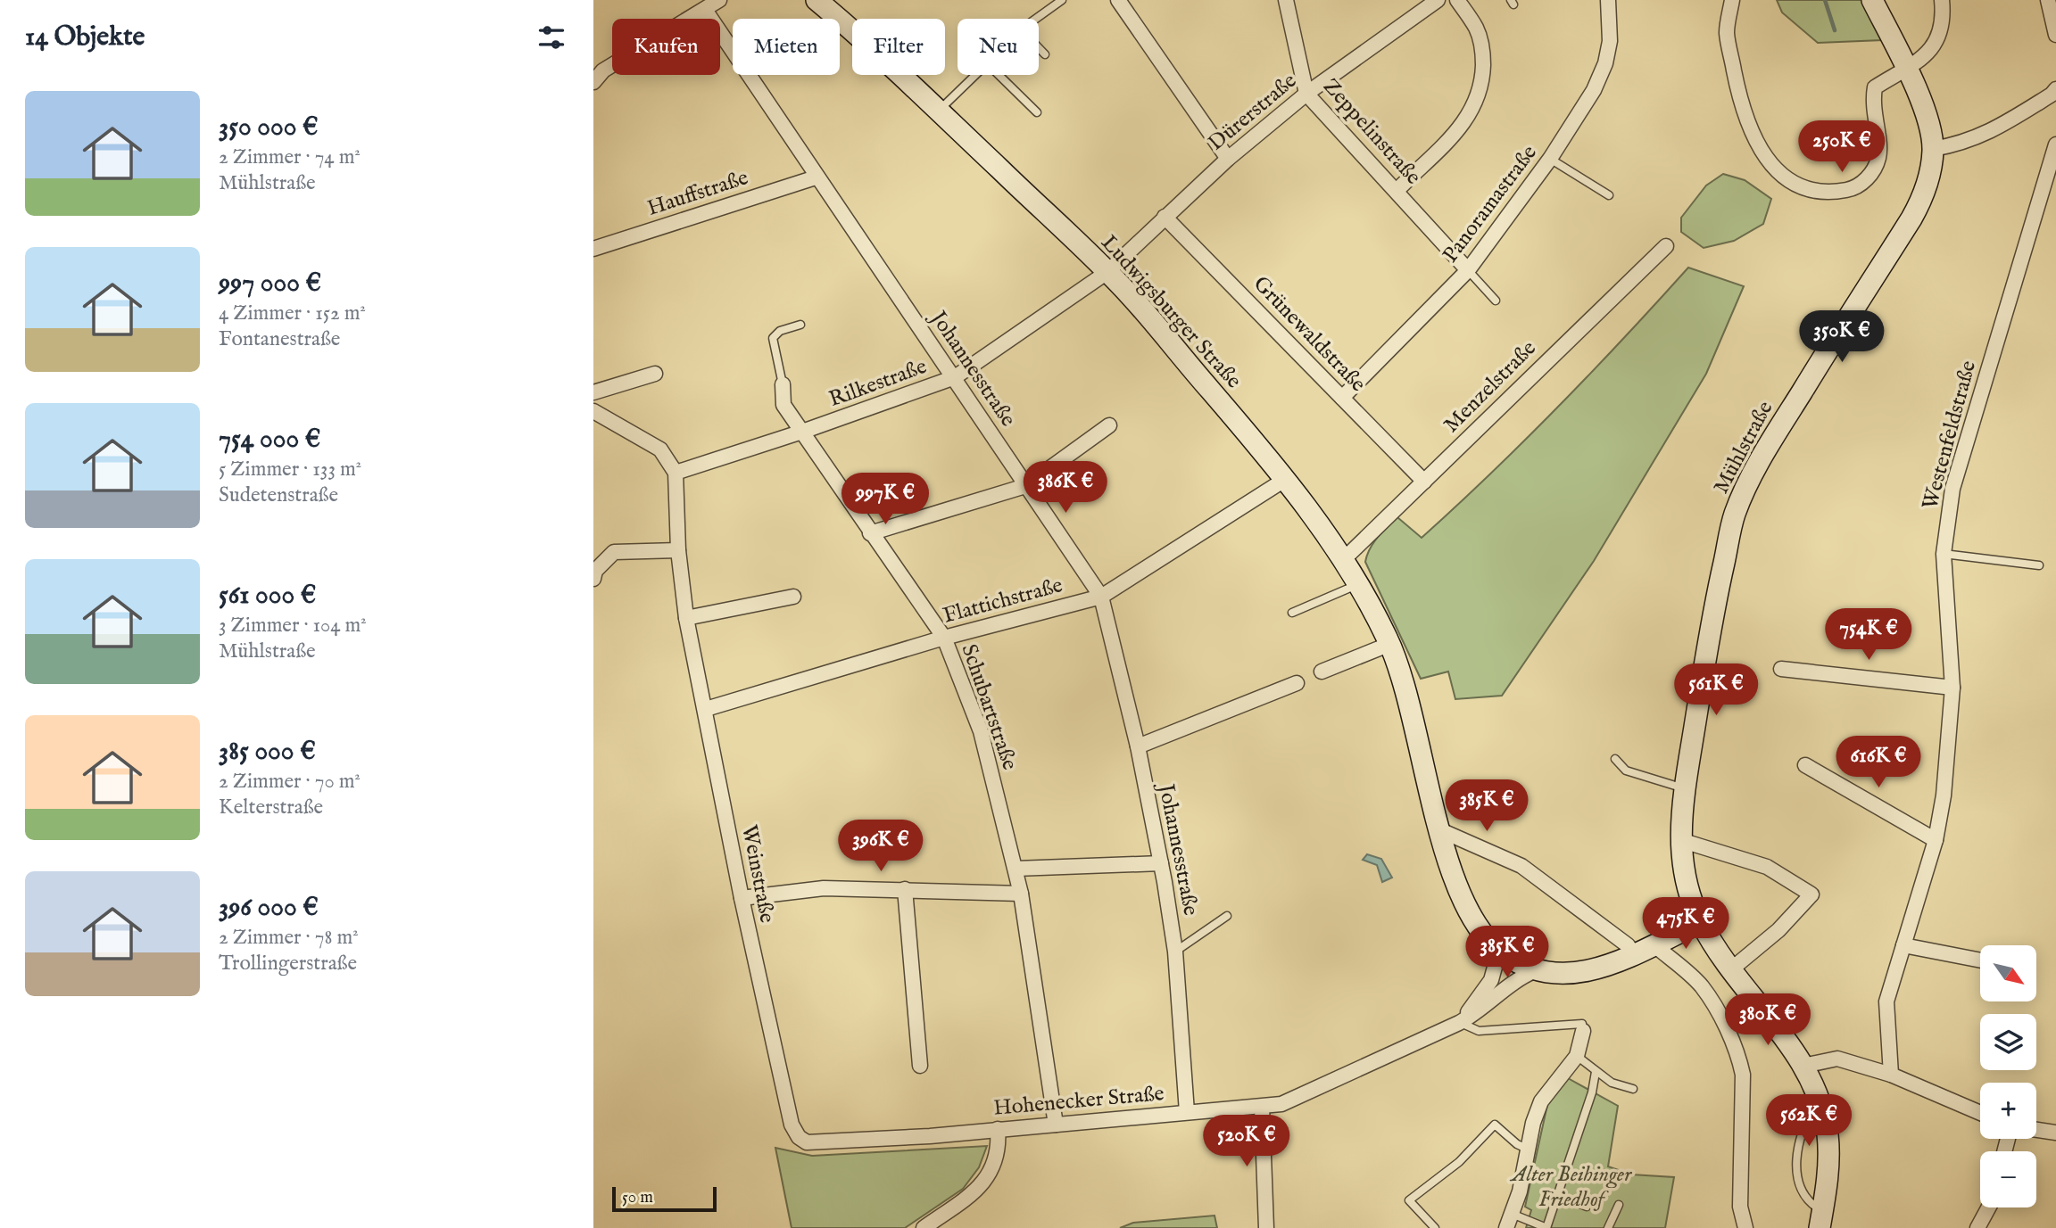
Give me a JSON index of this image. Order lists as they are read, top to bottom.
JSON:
{
  "streets": {
    "main road": ["Ludwigsburger Straße", "Mühlstraße"],
    "street": [
      "Dürerstraße",
      "Zeppelinstraße",
      "Hauffstraße",
      "Panoramastraße",
      "Grünewaldstraße",
      "Johannesstraße",
      "Rilkestraße",
      "Menzelstraße",
      "Westenfeldstraße",
      "Flattichstraße",
      "Schubartstraße",
      "Weinstraße",
      "Hohenecker Straße"
    ]
  },
  "crossings": [
    ["Dürerstraße", "Zeppelinstraße"],
    ["Dürerstraße", "Ludwigsburger Straße"],
    ["Dürerstraße", "Grünewaldstraße"],
    ["Dürerstraße", "Rilkestraße"],
    ["Zeppelinstraße", "Panoramastraße"],
    ["Hauffstraße", "Johannesstraße"],
    ["Panoramastraße", "Grünewaldstraße"],
    ["Ludwigsburger Straße", "Rilkestraße"],
    ["Ludwigsburger Straße", "Menzelstraße"],
    ["Ludwigsburger Straße", "Flattichstraße"],
    ["Ludwigsburger Straße", "Hohenecker Straße"],
    ["Grünewaldstraße", "Menzelstraße"],
    ["Johannesstraße", "Rilkestraße"],
    ["Johannesstraße", "Flattichstraße"],
    ["Johannesstraße", "Hohenecker Straße"],
    ["Rilkestraße", "Schubartstraße"],
    ["Rilkestraße", "Weinstraße"],
    ["Flattichstraße", "Schubartstraße"],
    ["Flattichstraße", "Weinstraße"],
    ["Schubartstraße", "Hohenecker Straße"],
    ["Weinstraße", "Hohenecker Straße"]
  ],
  "parks": ["Alter Beihinger Friedhof"],
  "scale_bar": "50 m",
  "north": "bottom right",
  "page": {
    "heading": "14 Objekte",
    "chip": [
      "Kaufen",
      "Mieten",
      "Filter",
      "Neu"
    ],
    "list": [
      {
        "name": "350 000 €",
        "note": "2 Zimmer · 74 m² · Mühlstraße"
      },
      {
        "name": "997 000 €",
        "note": "4 Zimmer · 152 m² · Fontanestraße"
      },
      {
        "name": "754 000 €",
        "note": "5 Zimmer · 133 m² · Sudetenstraße"
      },
      {
        "name": "561 000 €",
        "note": "3 Zimmer · 104 m² · Mühlstraße"
      },
      {
        "name": "385 000 €",
        "note": "2 Zimmer · 70 m² · Kelterstraße"
      },
      {
        "name": "396 000 €",
        "note": "2 Zimmer · 78 m² · Trollingerstraße"
      }
    ],
    "price": [
      "250K €",
      "350K €",
      "386K €",
      "997K €",
      "754K €",
      "561K €",
      "616K €",
      "385K €",
      "396K €",
      "475K €",
      "385K €",
      "380K €",
      "562K €",
      "520K €"
    ],
    "map_buttons": ["+", "−"],
    "scale": "50 m"
  }
}
